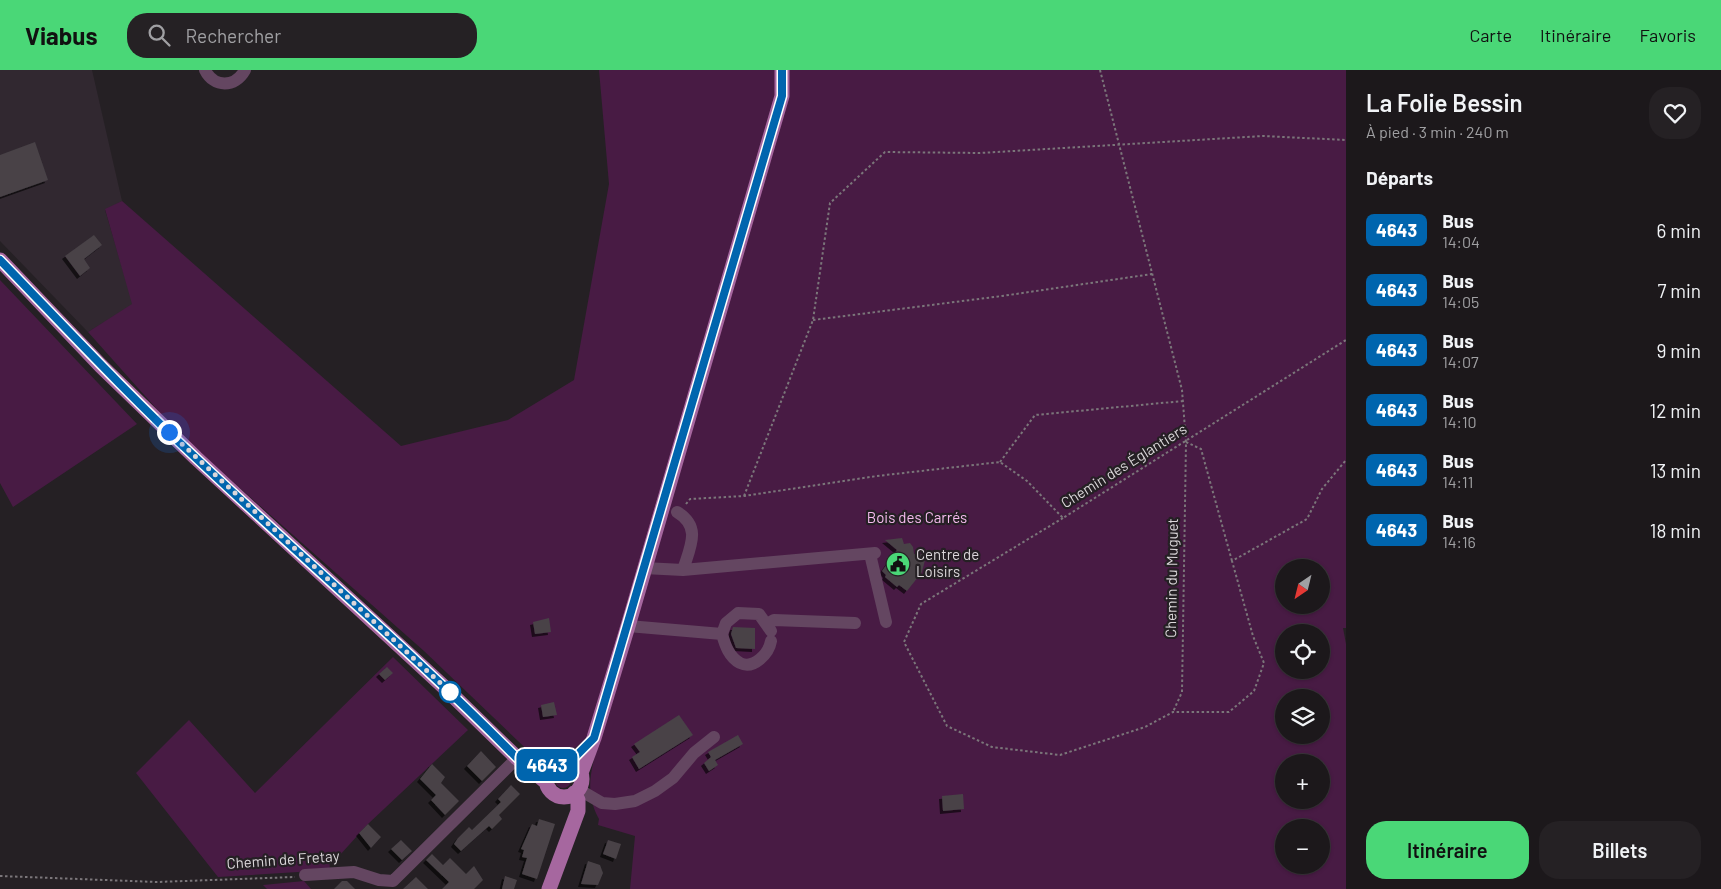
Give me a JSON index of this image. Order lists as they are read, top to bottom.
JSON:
{
  "streets": {
    "street": ["Chemin de Fretay"],
    "path": ["Chemin des Églantiers", "Chemin du Muguet"]
  },
  "crossings": [
    ["Chemin des Églantiers", "Chemin du Muguet"]
  ],
  "parks": ["Bois des Carrés"],
  "places": {
    "public building": ["Centre de Loisirs"]
  },
  "lines": ["bus line 4643"],
  "north": "bottom left",
  "page": {
    "header": "Viabus",
    "search": "Rechercher",
    "nav": ["Carte", "Itinéraire", "Favoris"],
    "on_map": "4643",
    "heading": [
      ["La Folie Bessin", "À pied · 3 min · 240 m"],
      "Départs"
    ],
    "list": [
      {
        "mark": "4643",
        "name": "Bus",
        "note": "14:04",
        "value": "6 min"
      },
      {
        "mark": "4643",
        "name": "Bus",
        "note": "14:05",
        "value": "7 min"
      },
      {
        "mark": "4643",
        "name": "Bus",
        "note": "14:07",
        "value": "9 min"
      },
      {
        "mark": "4643",
        "name": "Bus",
        "note": "14:10",
        "value": "12 min"
      },
      {
        "mark": "4643",
        "name": "Bus",
        "note": "14:11",
        "value": "13 min"
      },
      {
        "mark": "4643",
        "name": "Bus",
        "note": "14:16",
        "value": "18 min"
      }
    ],
    "map_buttons": ["+", "−"],
    "buttons": ["Itinéraire", "Billets"]
  }
}
